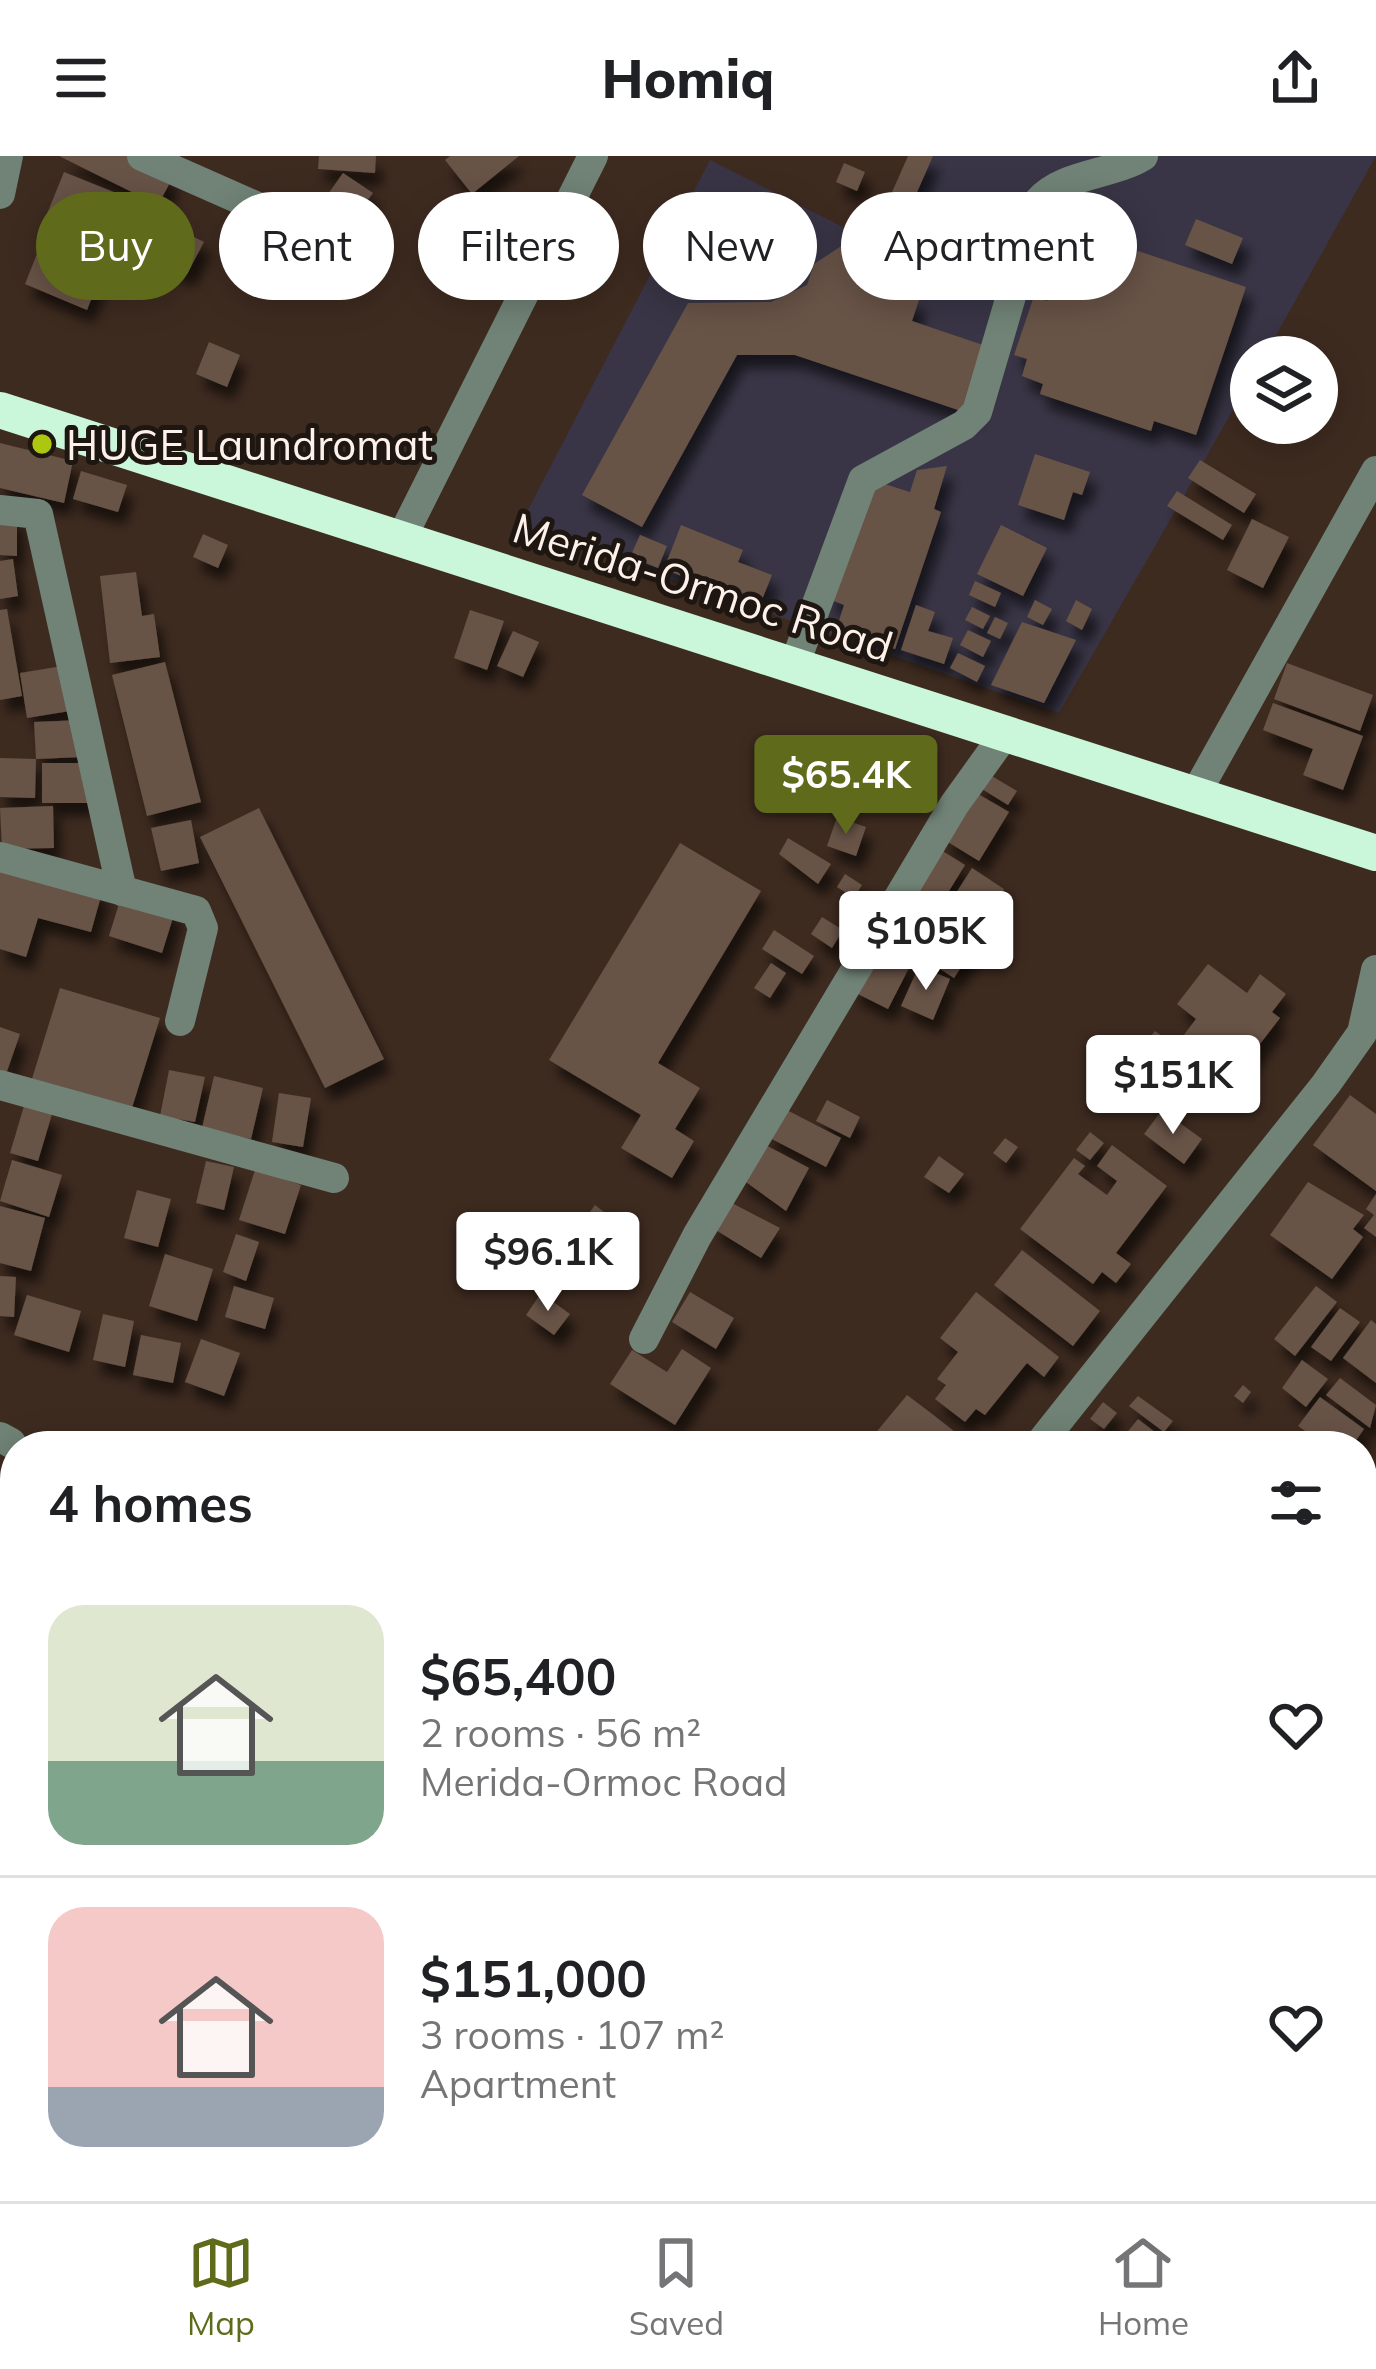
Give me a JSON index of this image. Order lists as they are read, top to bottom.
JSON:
{
  "streets": {
    "highway": ["Merida-Ormoc Road"]
  },
  "places": ["HUGE Laundromat"],
  "page": {
    "header": "Homiq",
    "chip": [
      "Buy",
      "Rent",
      "Filters",
      "New",
      "Apartment"
    ],
    "price": [
      "$65.4K",
      "$105K",
      "$151K",
      "$96.1K"
    ],
    "heading": "4 homes",
    "list": [
      {
        "name": "$65,400",
        "note": "2 rooms · 56 m² · Merida-Ormoc Road"
      },
      {
        "name": "$151,000",
        "note": "3 rooms · 107 m² · Apartment"
      }
    ],
    "tabs": ["Map", "Saved", "Home"]
  }
}
